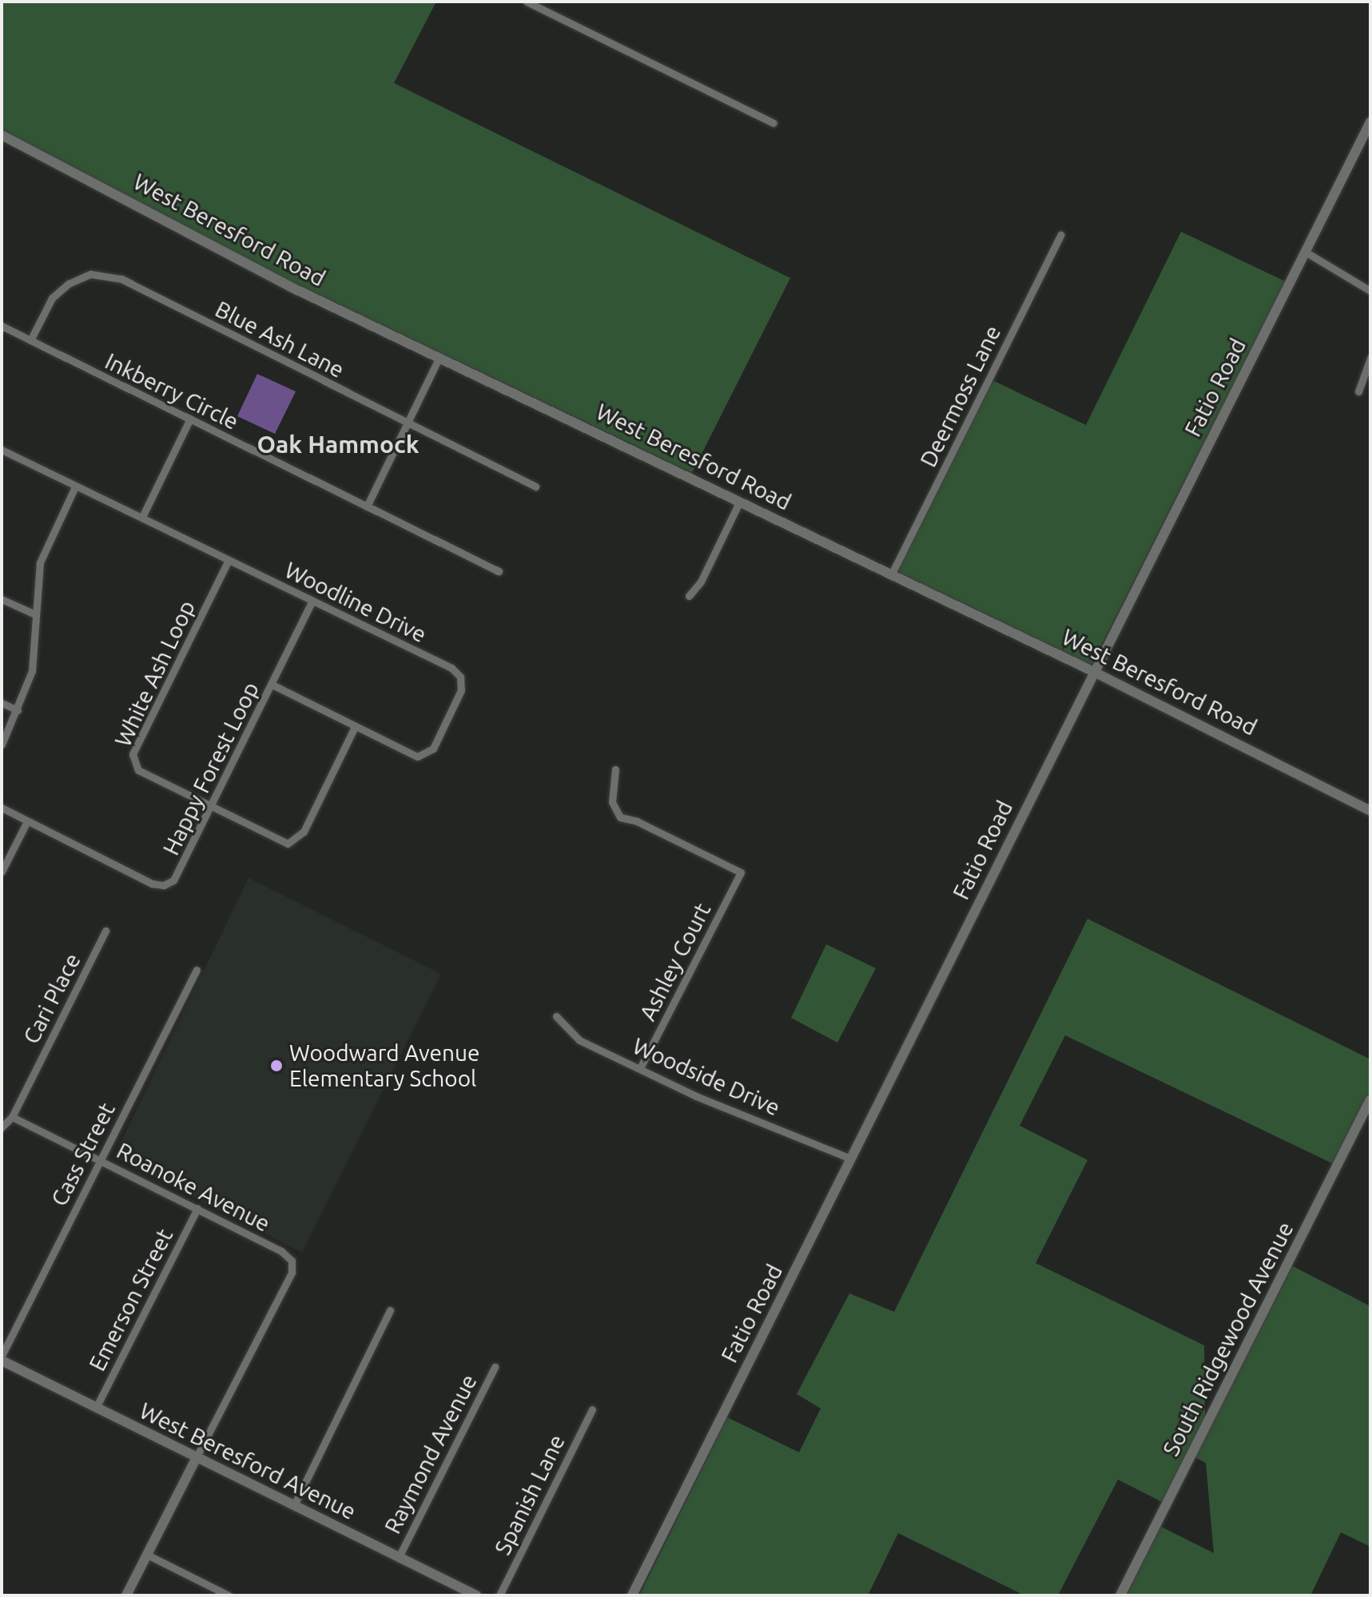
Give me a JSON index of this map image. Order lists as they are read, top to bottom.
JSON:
{
  "streets": {
    "street": [
      "West Beresford Road",
      "Blue Ash Lane",
      "Fatio Road",
      "Inkberry Circle",
      "Deermoss Lane",
      "Woodline Drive",
      "White Ash Loop",
      "Happy Forest Loop",
      "Ashley Court",
      "Cari Place",
      "Woodside Drive",
      "Cass Street",
      "Roanoke Avenue",
      "Emerson Street",
      "South Ridgewood Avenue",
      "Raymond Avenue",
      "West Beresford Avenue",
      "Spanish Lane"
    ]
  },
  "crossings": [
    ["West Beresford Road", "Fatio Road"],
    ["West Beresford Road", "Deermoss Lane"],
    ["Blue Ash Lane", "Inkberry Circle"],
    ["Fatio Road", "Woodside Drive"],
    ["Woodline Drive", "White Ash Loop"],
    ["Woodline Drive", "Happy Forest Loop"],
    ["White Ash Loop", "Happy Forest Loop"],
    ["Ashley Court", "Woodside Drive"],
    ["Cari Place", "Roanoke Avenue"],
    ["Cass Street", "Roanoke Avenue"],
    ["Roanoke Avenue", "Emerson Street"],
    ["Roanoke Avenue", "West Beresford Avenue"],
    ["Emerson Street", "West Beresford Avenue"],
    ["Raymond Avenue", "West Beresford Avenue"]
  ],
  "districts": ["Oak Hammock"],
  "places": ["Woodward Avenue Elementary School"]
}
